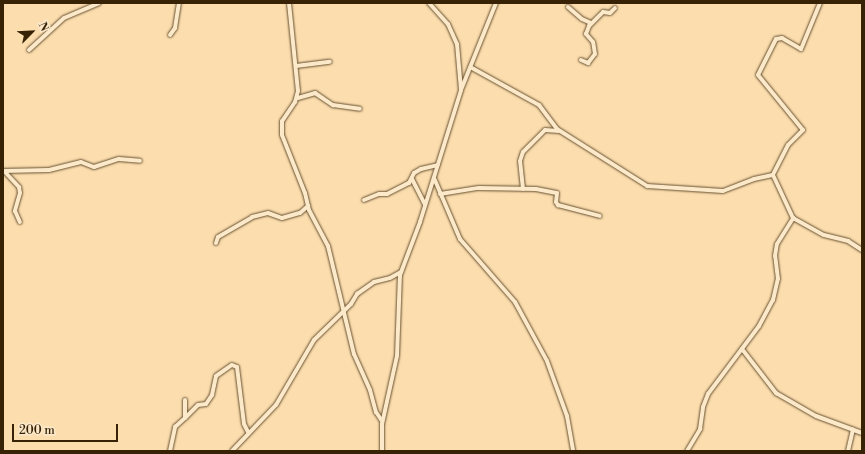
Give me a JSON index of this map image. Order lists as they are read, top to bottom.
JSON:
{
  "scale_bar": "200 m",
  "north": "top right"
}
